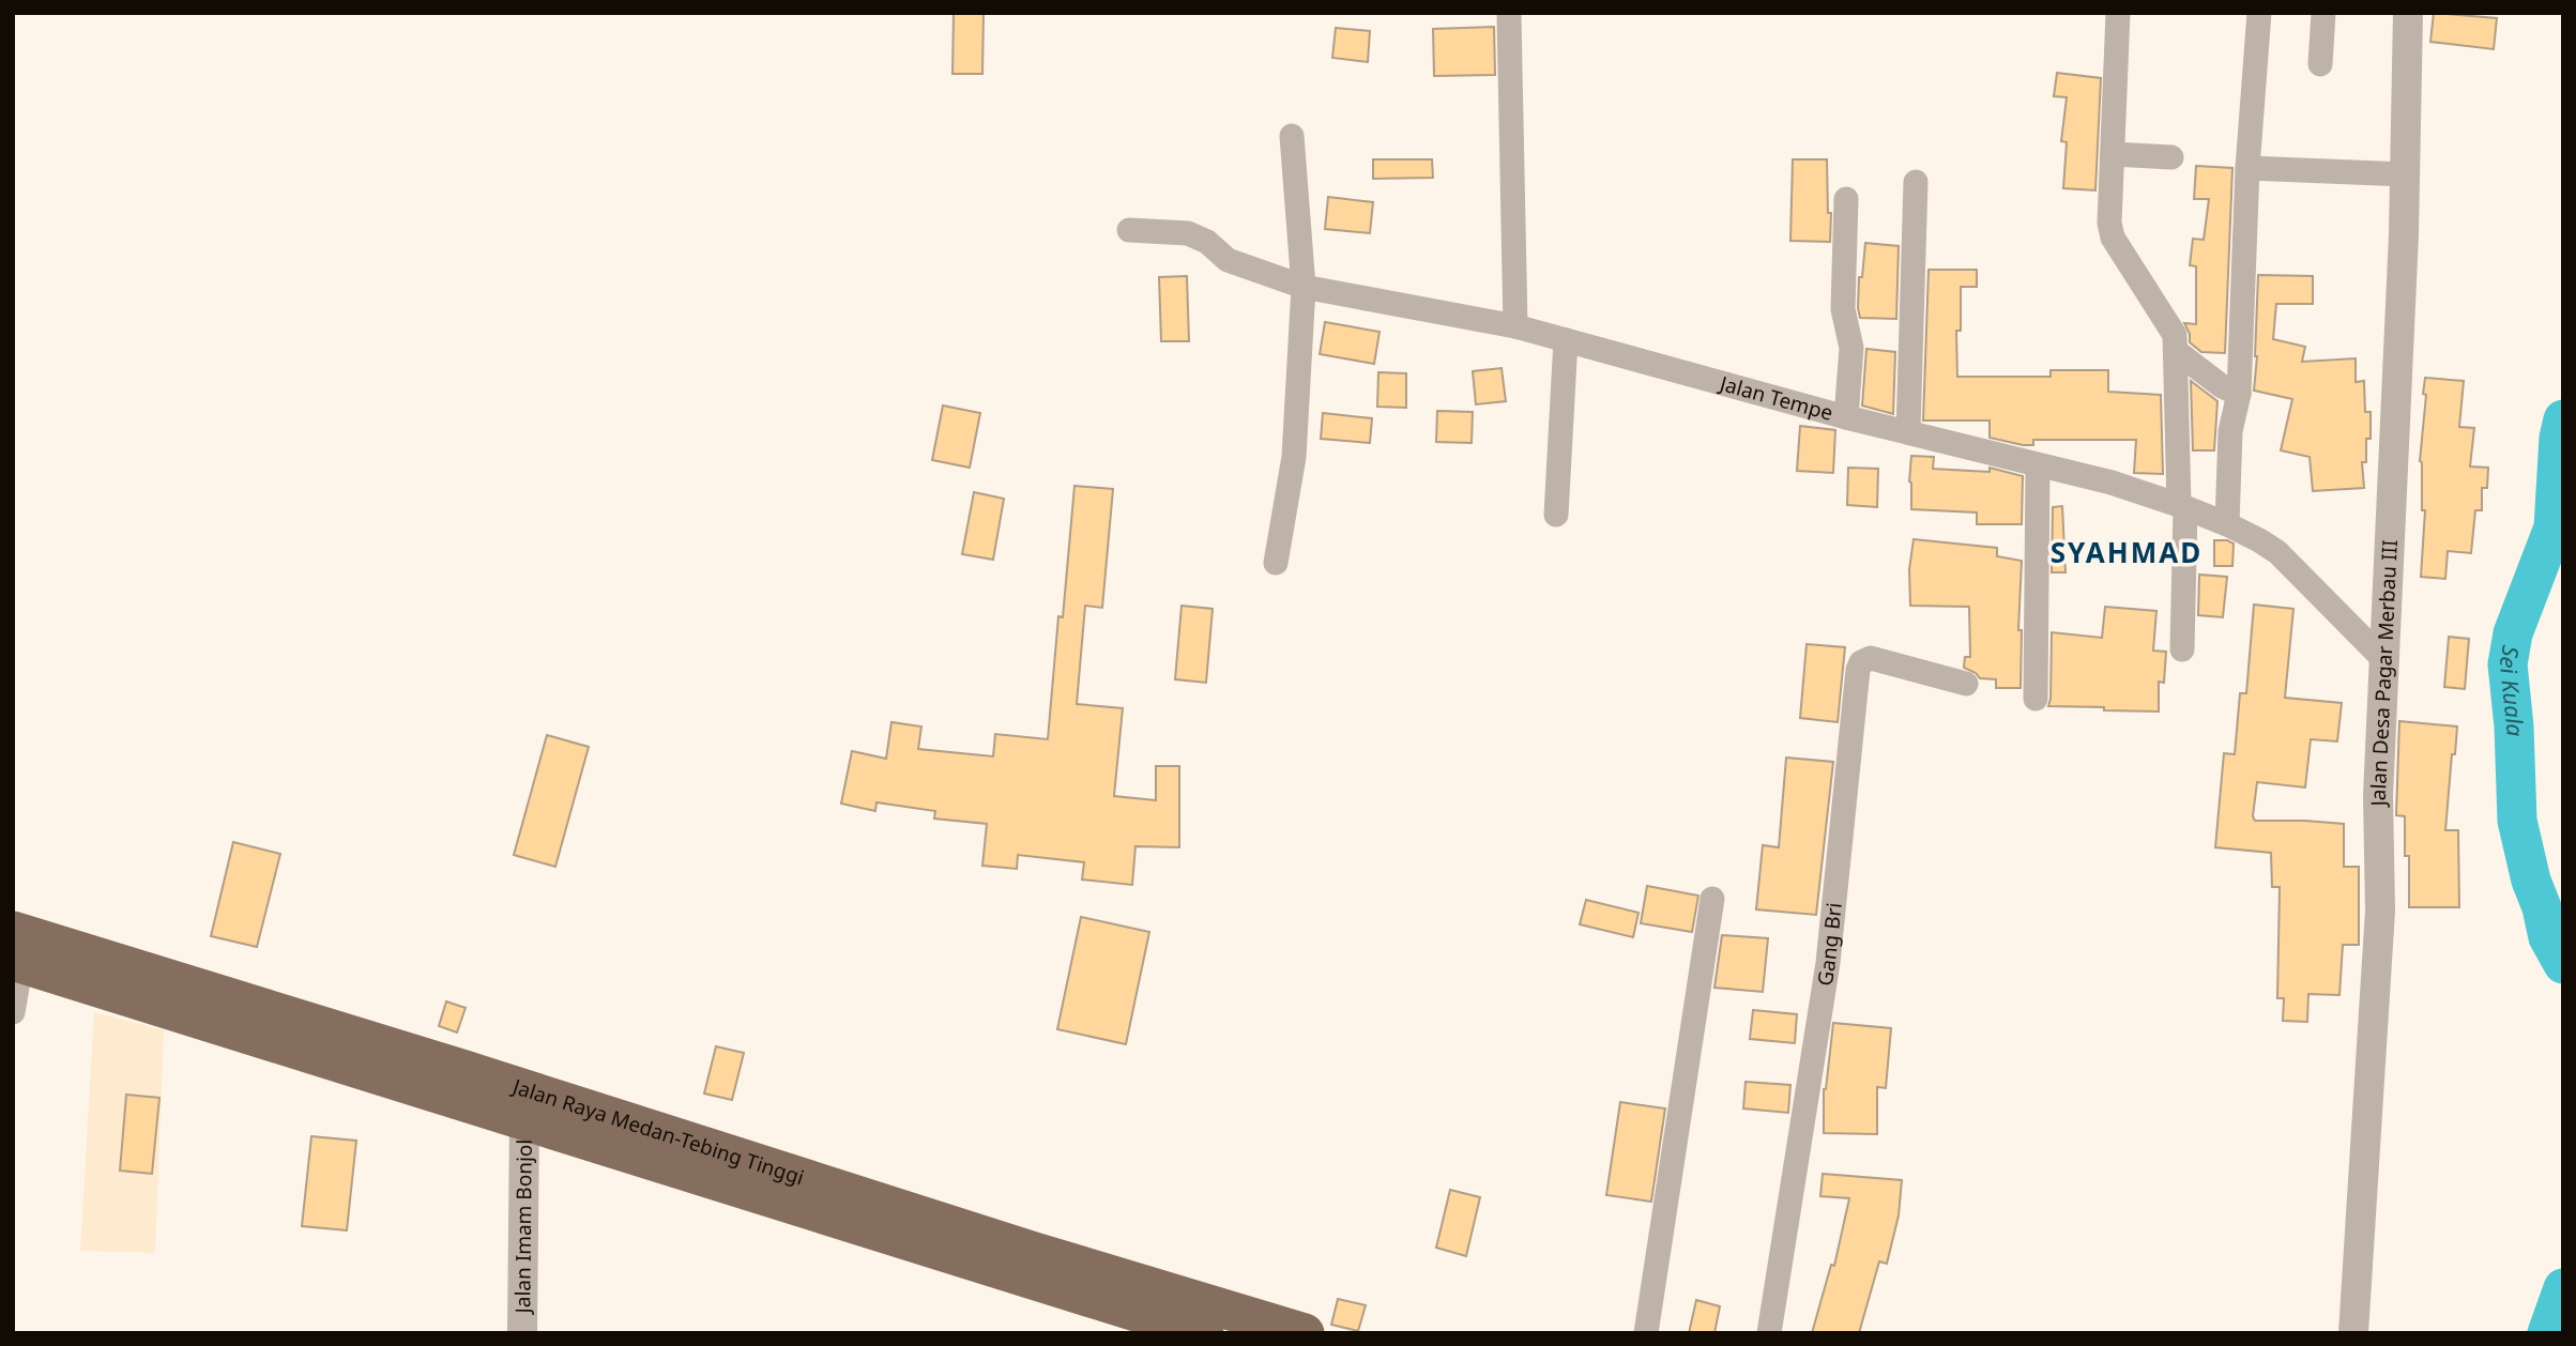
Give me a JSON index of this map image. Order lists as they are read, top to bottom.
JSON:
{
  "streets": {
    "highway": ["Jalan Raya Medan-Tebing Tinggi"],
    "street": [
      "Jalan Tempe",
      "Jalan Desa Pagar Merbau III",
      "Gang Bri",
      "Jalan Imam Bonjol"
    ]
  },
  "crossings": [
    ["Jalan Tempe", "Jalan Desa Pagar Merbau III"],
    ["Jalan Raya Medan-Tebing Tinggi", "Jalan Imam Bonjol"]
  ],
  "districts": ["SYAHMAD"],
  "water": ["Sei Kuala"]
}
